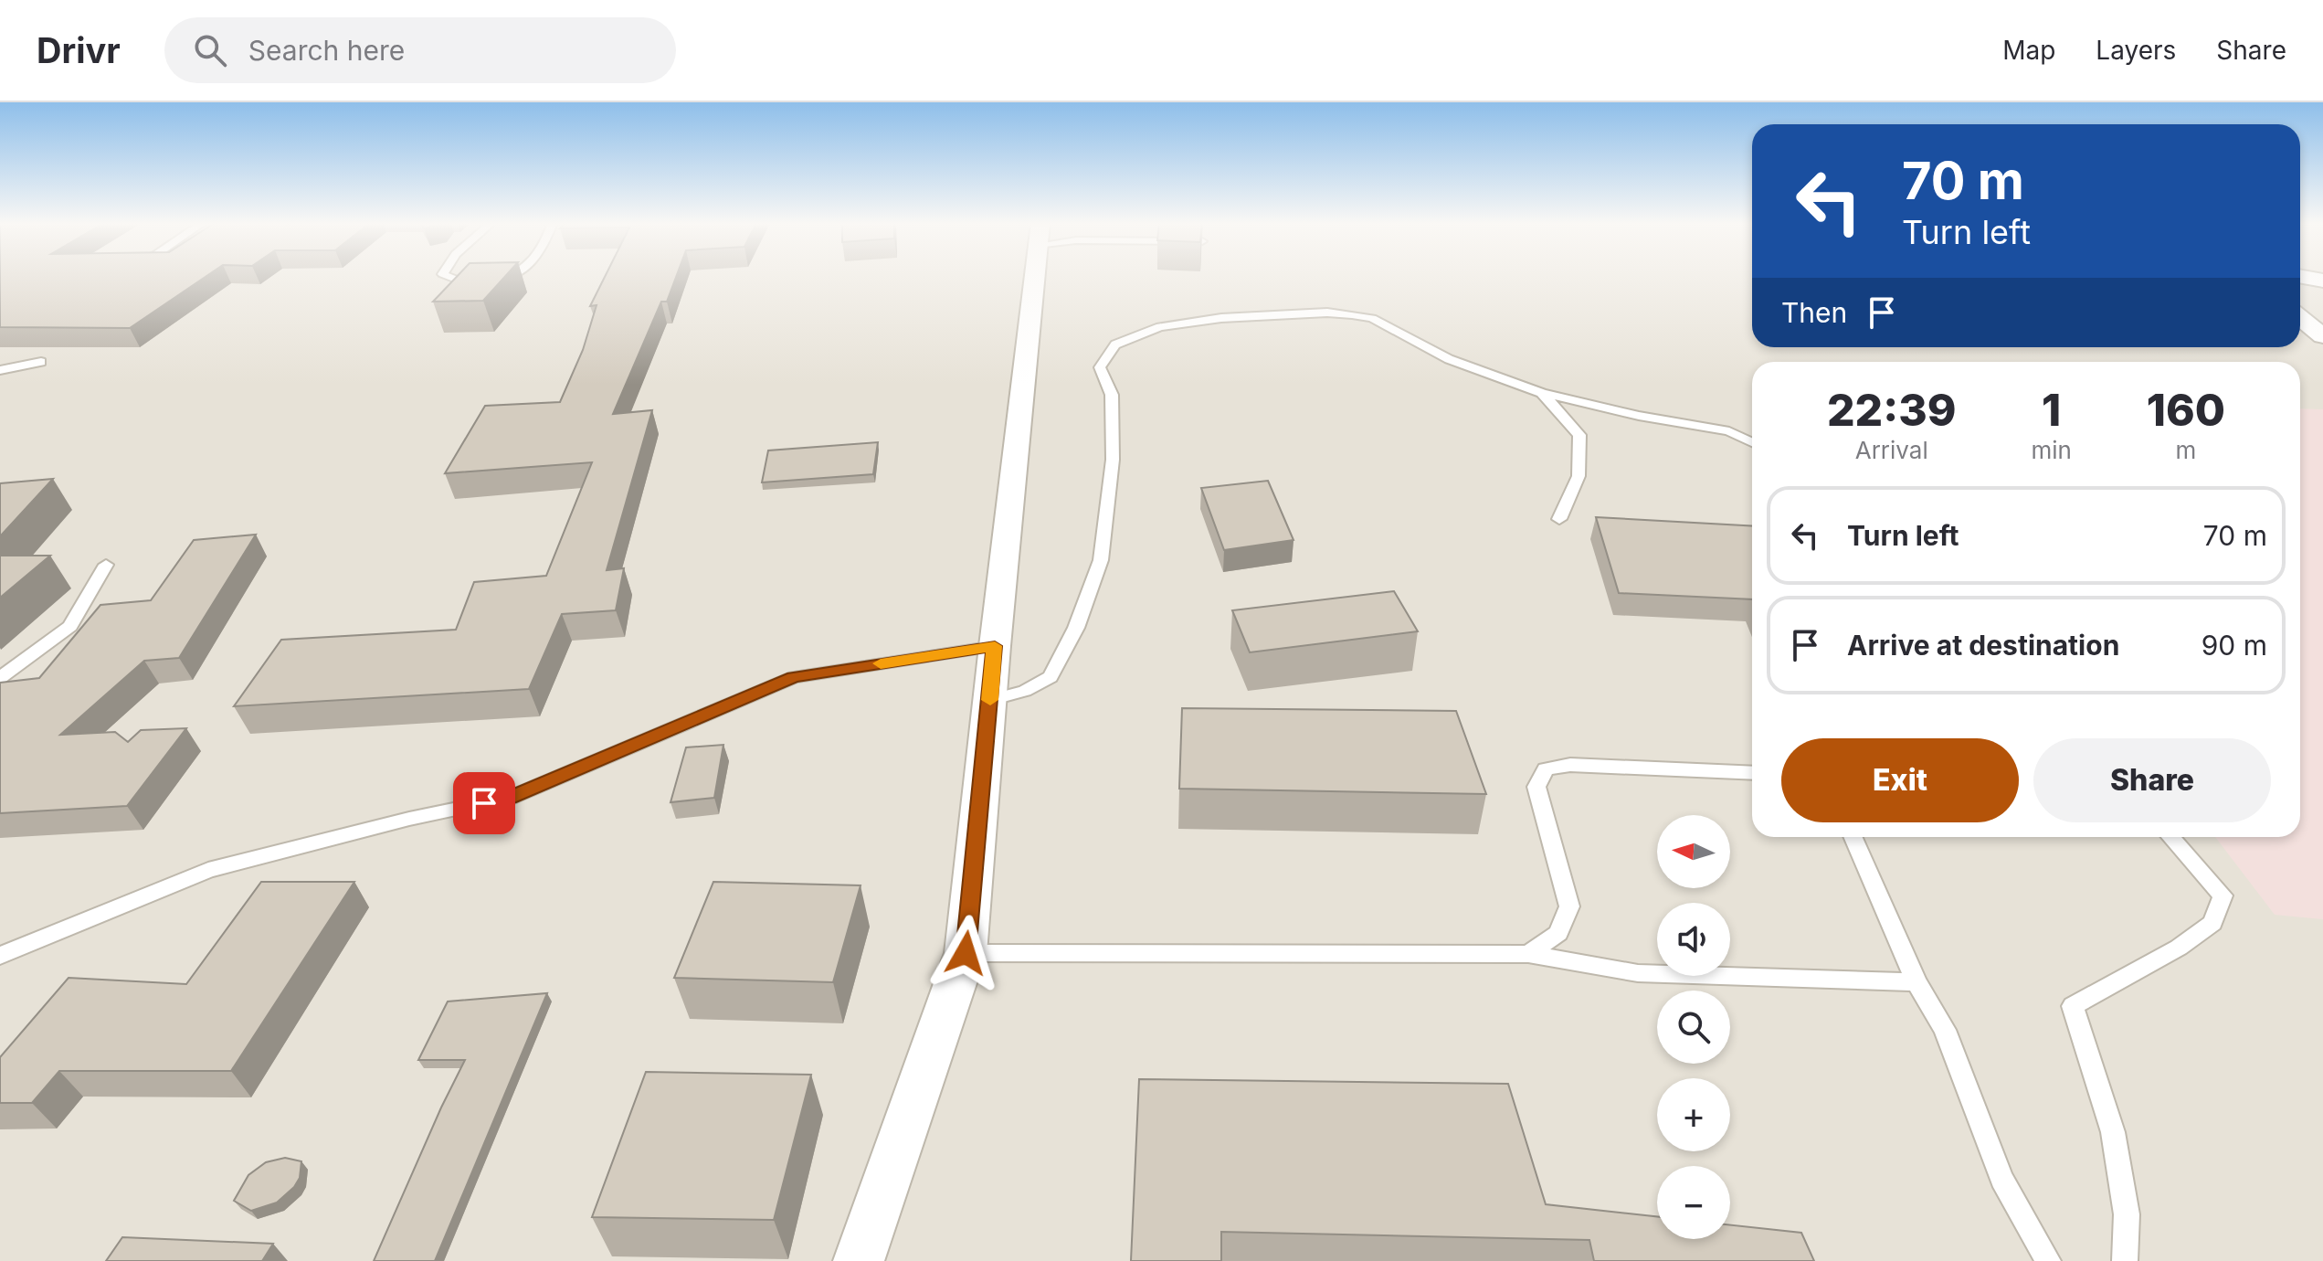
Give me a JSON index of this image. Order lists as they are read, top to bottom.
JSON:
{
  "north": "left",
  "page": {
    "header": "Drivr",
    "search": "Search here",
    "nav": ["Map", "Layers", "Share"],
    "turn": ["70 m", "Turn left"],
    "then": "Then",
    "eta": [
      "22:39",
      "Arrival",
      "1",
      "min",
      "160",
      "m"
    ],
    "list": [
      {
        "name": "Turn left",
        "value": "70 m"
      },
      {
        "name": "Arrive at destination",
        "value": "90 m"
      }
    ],
    "buttons": ["Exit", "Share"],
    "map_buttons": ["+", "−"]
  }
}
